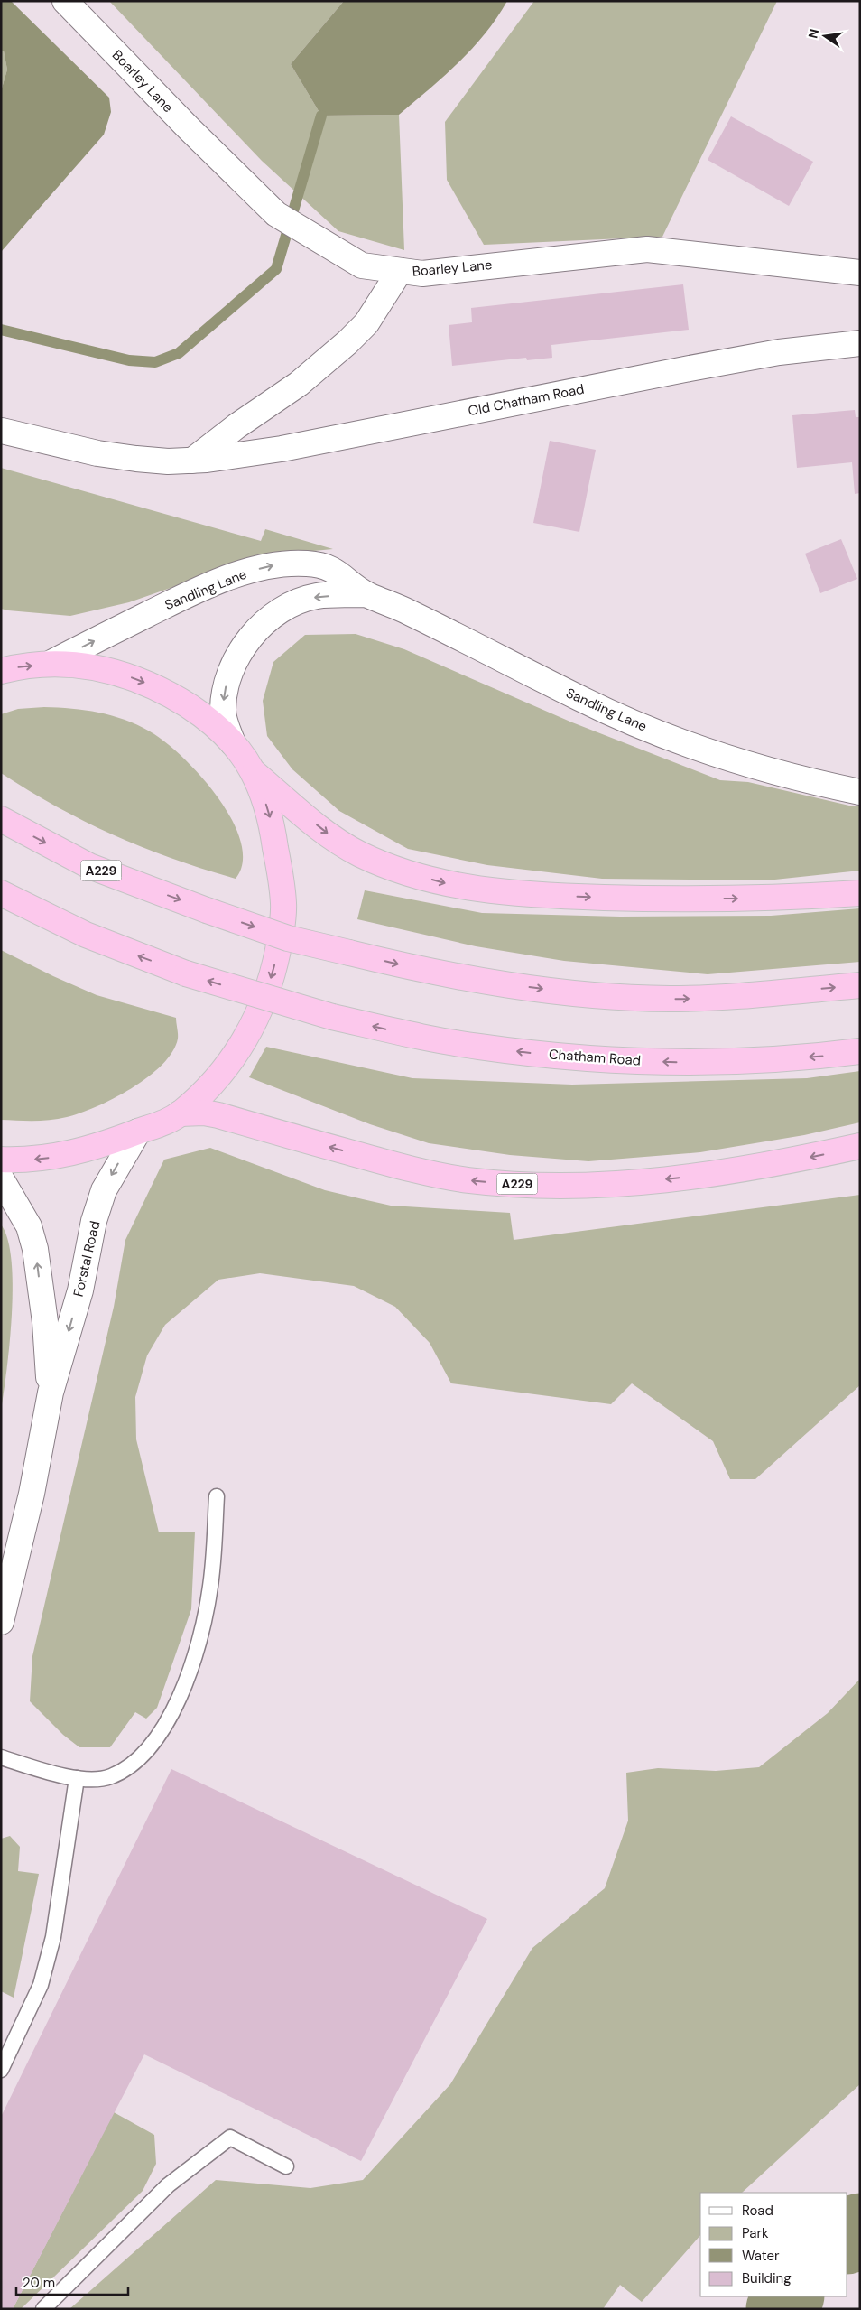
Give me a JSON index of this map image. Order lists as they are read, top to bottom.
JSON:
{
  "streets": {
    "highway": ["A229", "Chatham Road"],
    "street": [
      "Boarley Lane",
      "Old Chatham Road",
      "Sandling Lane",
      "Forstal Road"
    ]
  },
  "legend": [
    "Road",
    "Park",
    "Water",
    "Building"
  ],
  "scale_bar": "20 m",
  "north": "left"
}
